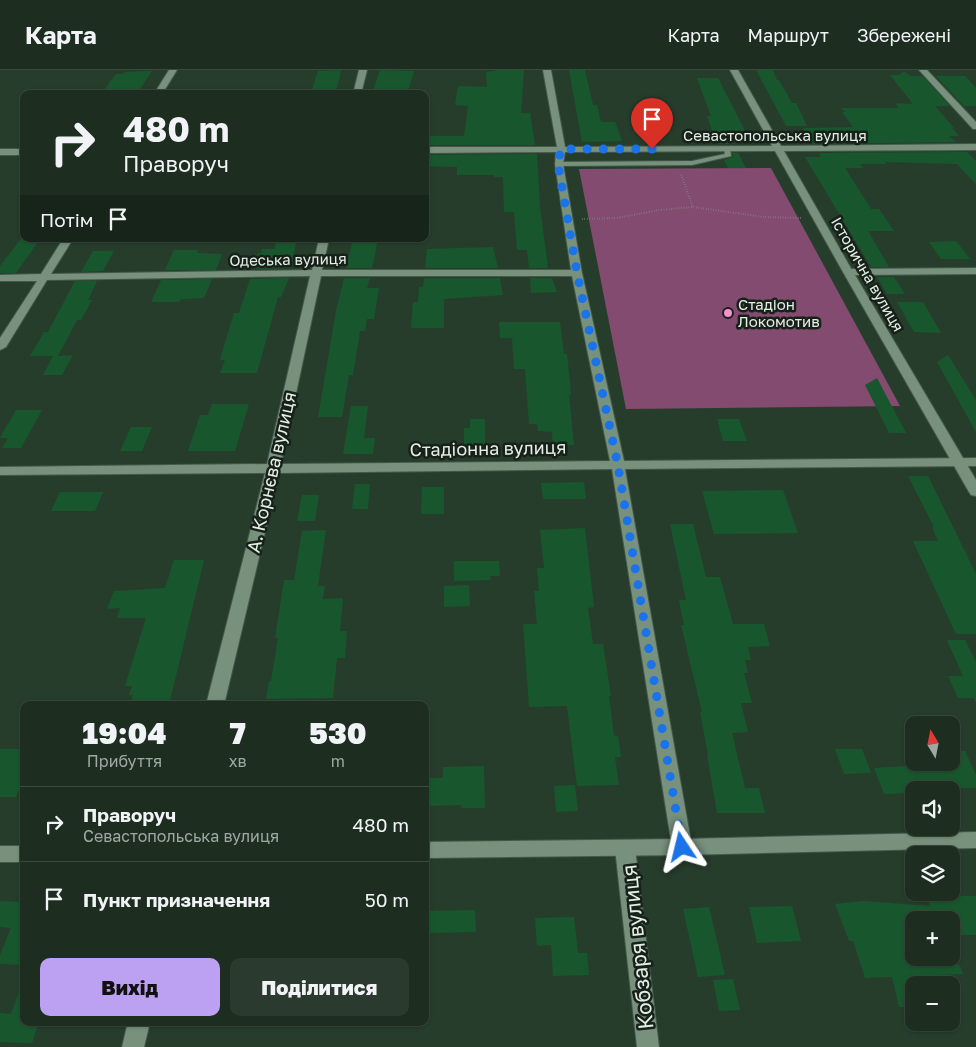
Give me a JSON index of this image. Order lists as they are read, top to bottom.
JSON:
{
  "streets": {
    "street": [
      "Севастопольська вулиця",
      "Одеська вулиця",
      "Історична вулиця",
      "Стадіонна вулиця",
      "А. Корнєва вулиця",
      "Кобзаря вулиця"
    ]
  },
  "crossings": [
    ["Севастопольська вулиця", "Історична вулиця"],
    ["Одеська вулиця", "А. Корнєва вулиця"],
    ["Історична вулиця", "Стадіонна вулиця"],
    ["Стадіонна вулиця", "А. Корнєва вулиця"]
  ],
  "places": ["Стадіон Локомотив"],
  "north": "top",
  "page": {
    "header": "Карта",
    "nav": ["Карта", "Маршрут", "Збережені"],
    "turn": ["480 m", "Праворуч"],
    "then": "Потім",
    "eta": [
      "19:04",
      "Прибуття",
      "7",
      "хв",
      "530",
      "m"
    ],
    "map_buttons": ["+", "−"],
    "list": [
      {
        "name": "Праворуч",
        "note": "Севастопольська вулиця",
        "value": "480 m"
      },
      {
        "name": "Пункт призначення",
        "value": "50 m"
      }
    ],
    "buttons": ["Вихід", "Поділитися"]
  }
}
